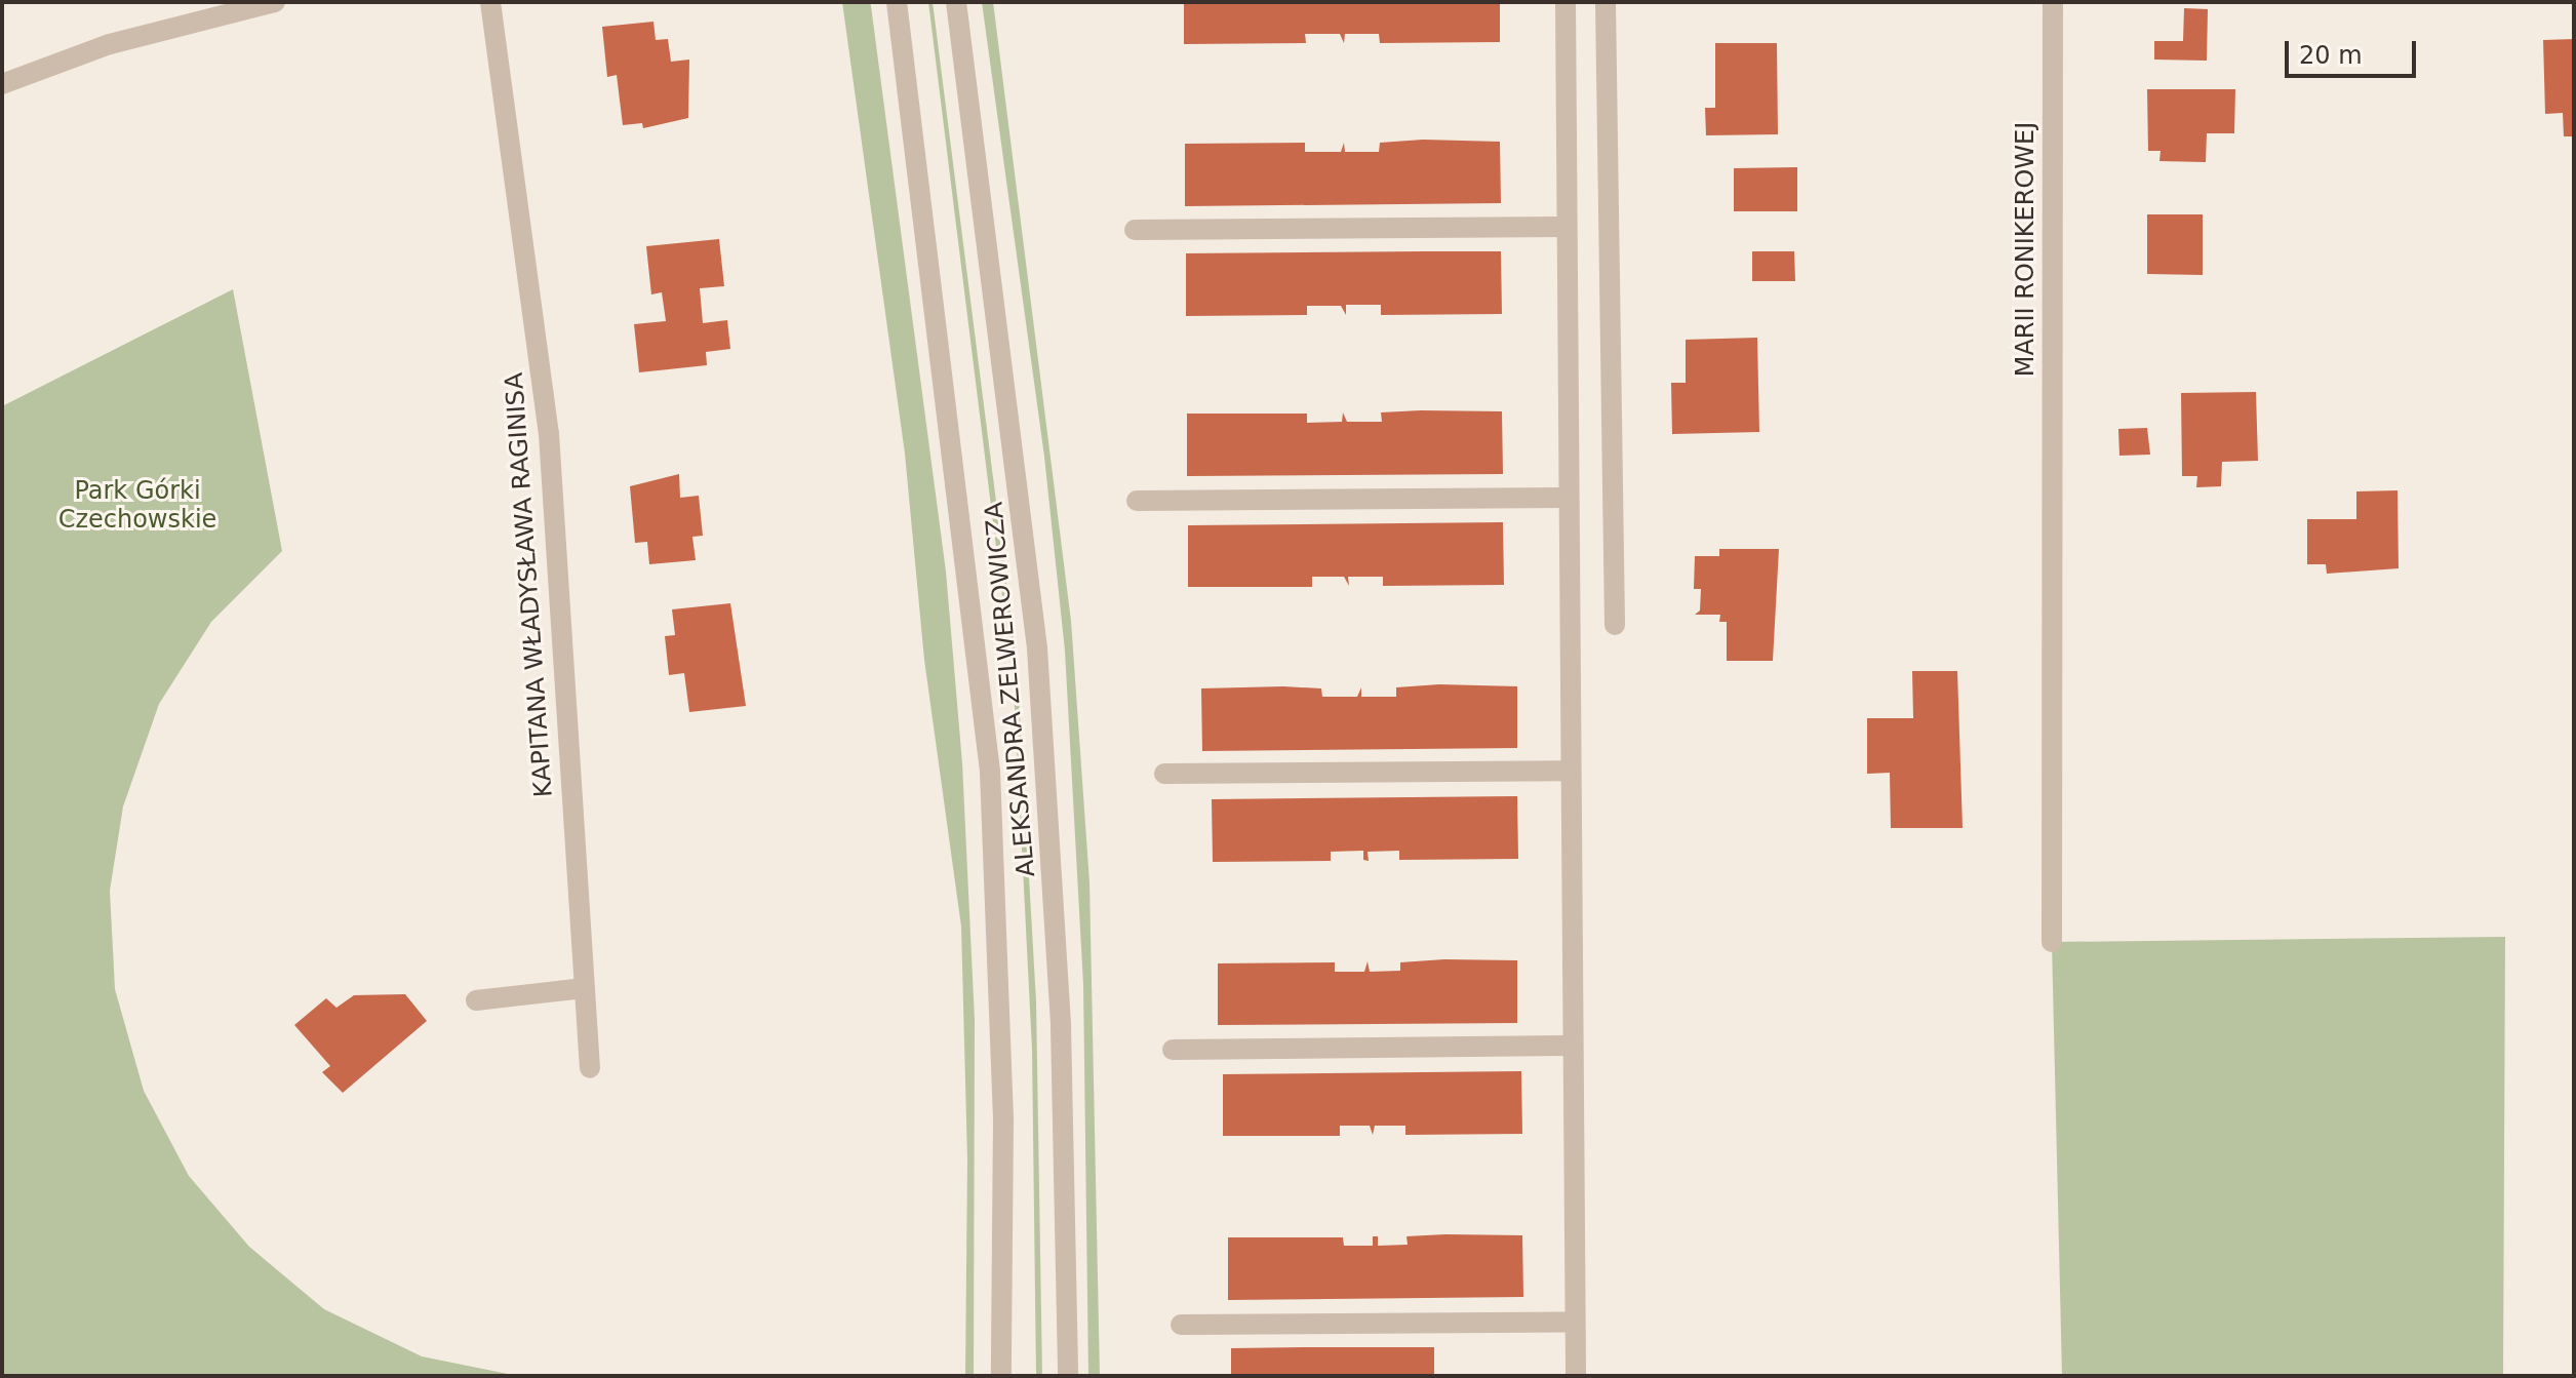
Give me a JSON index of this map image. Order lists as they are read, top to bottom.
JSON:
{
  "streets": {
    "street": ["MARII RONIKEROWEJ", "KAPITANA WŁADYSŁAWA RAGINISA", "ALEKSANDRA ZELWEROWICZA"]
  },
  "parks": ["Park Górki Czechowskie"],
  "scale_bar": "20 m"
}
